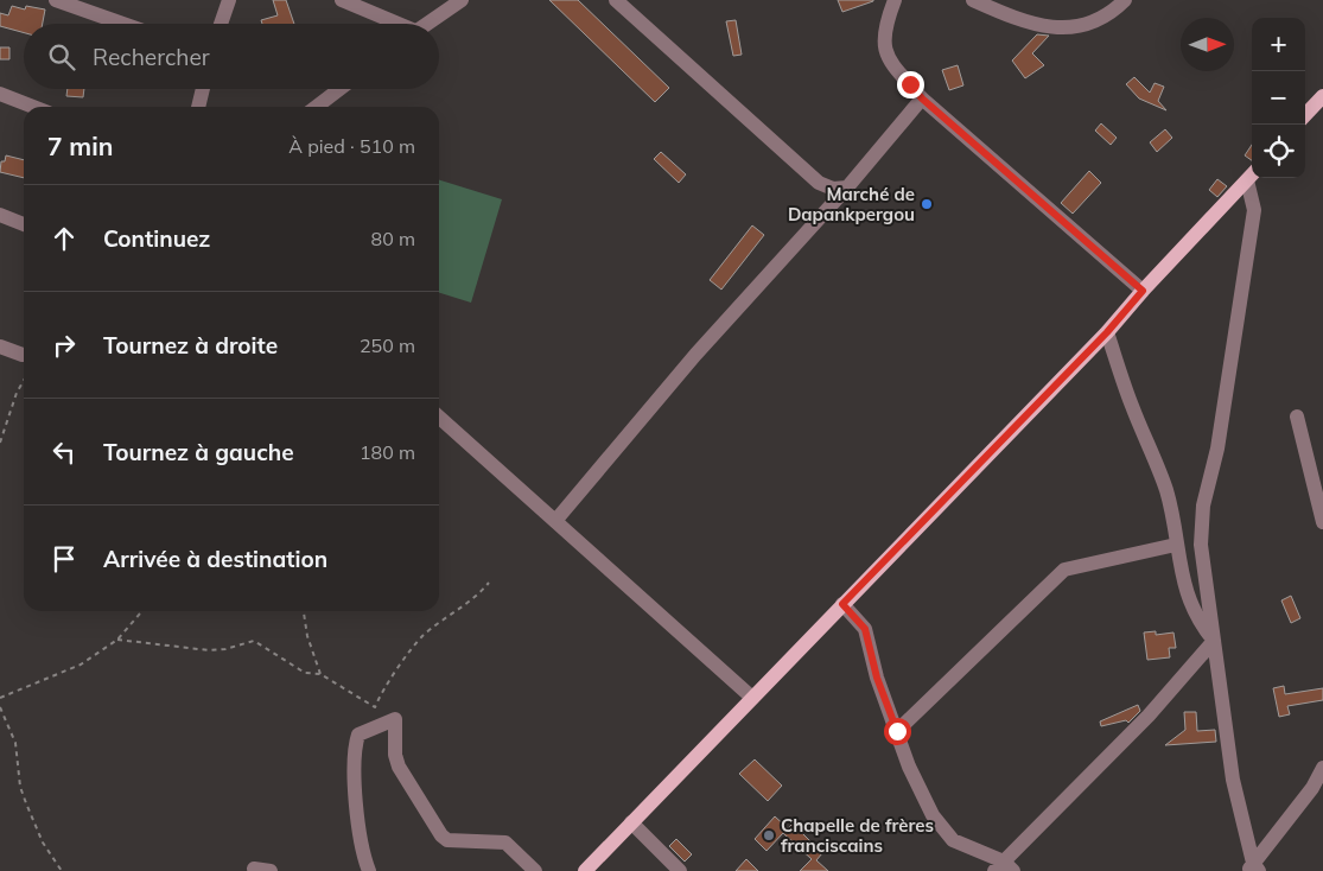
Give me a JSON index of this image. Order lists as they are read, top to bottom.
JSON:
{
  "places": ["Marché de Dapankpergou", "Chapelle de frères franciscains"],
  "north": "right",
  "page": {
    "map_buttons": ["+", "−"],
    "search": "Rechercher",
    "heading": ["7 min", "À pied · 510 m"],
    "list": [
      ["Continuez", "80 m"],
      ["Tournez à droite", "250 m"],
      ["Tournez à gauche", "180 m"],
      "Arrivée à destination"
    ]
  }
}
